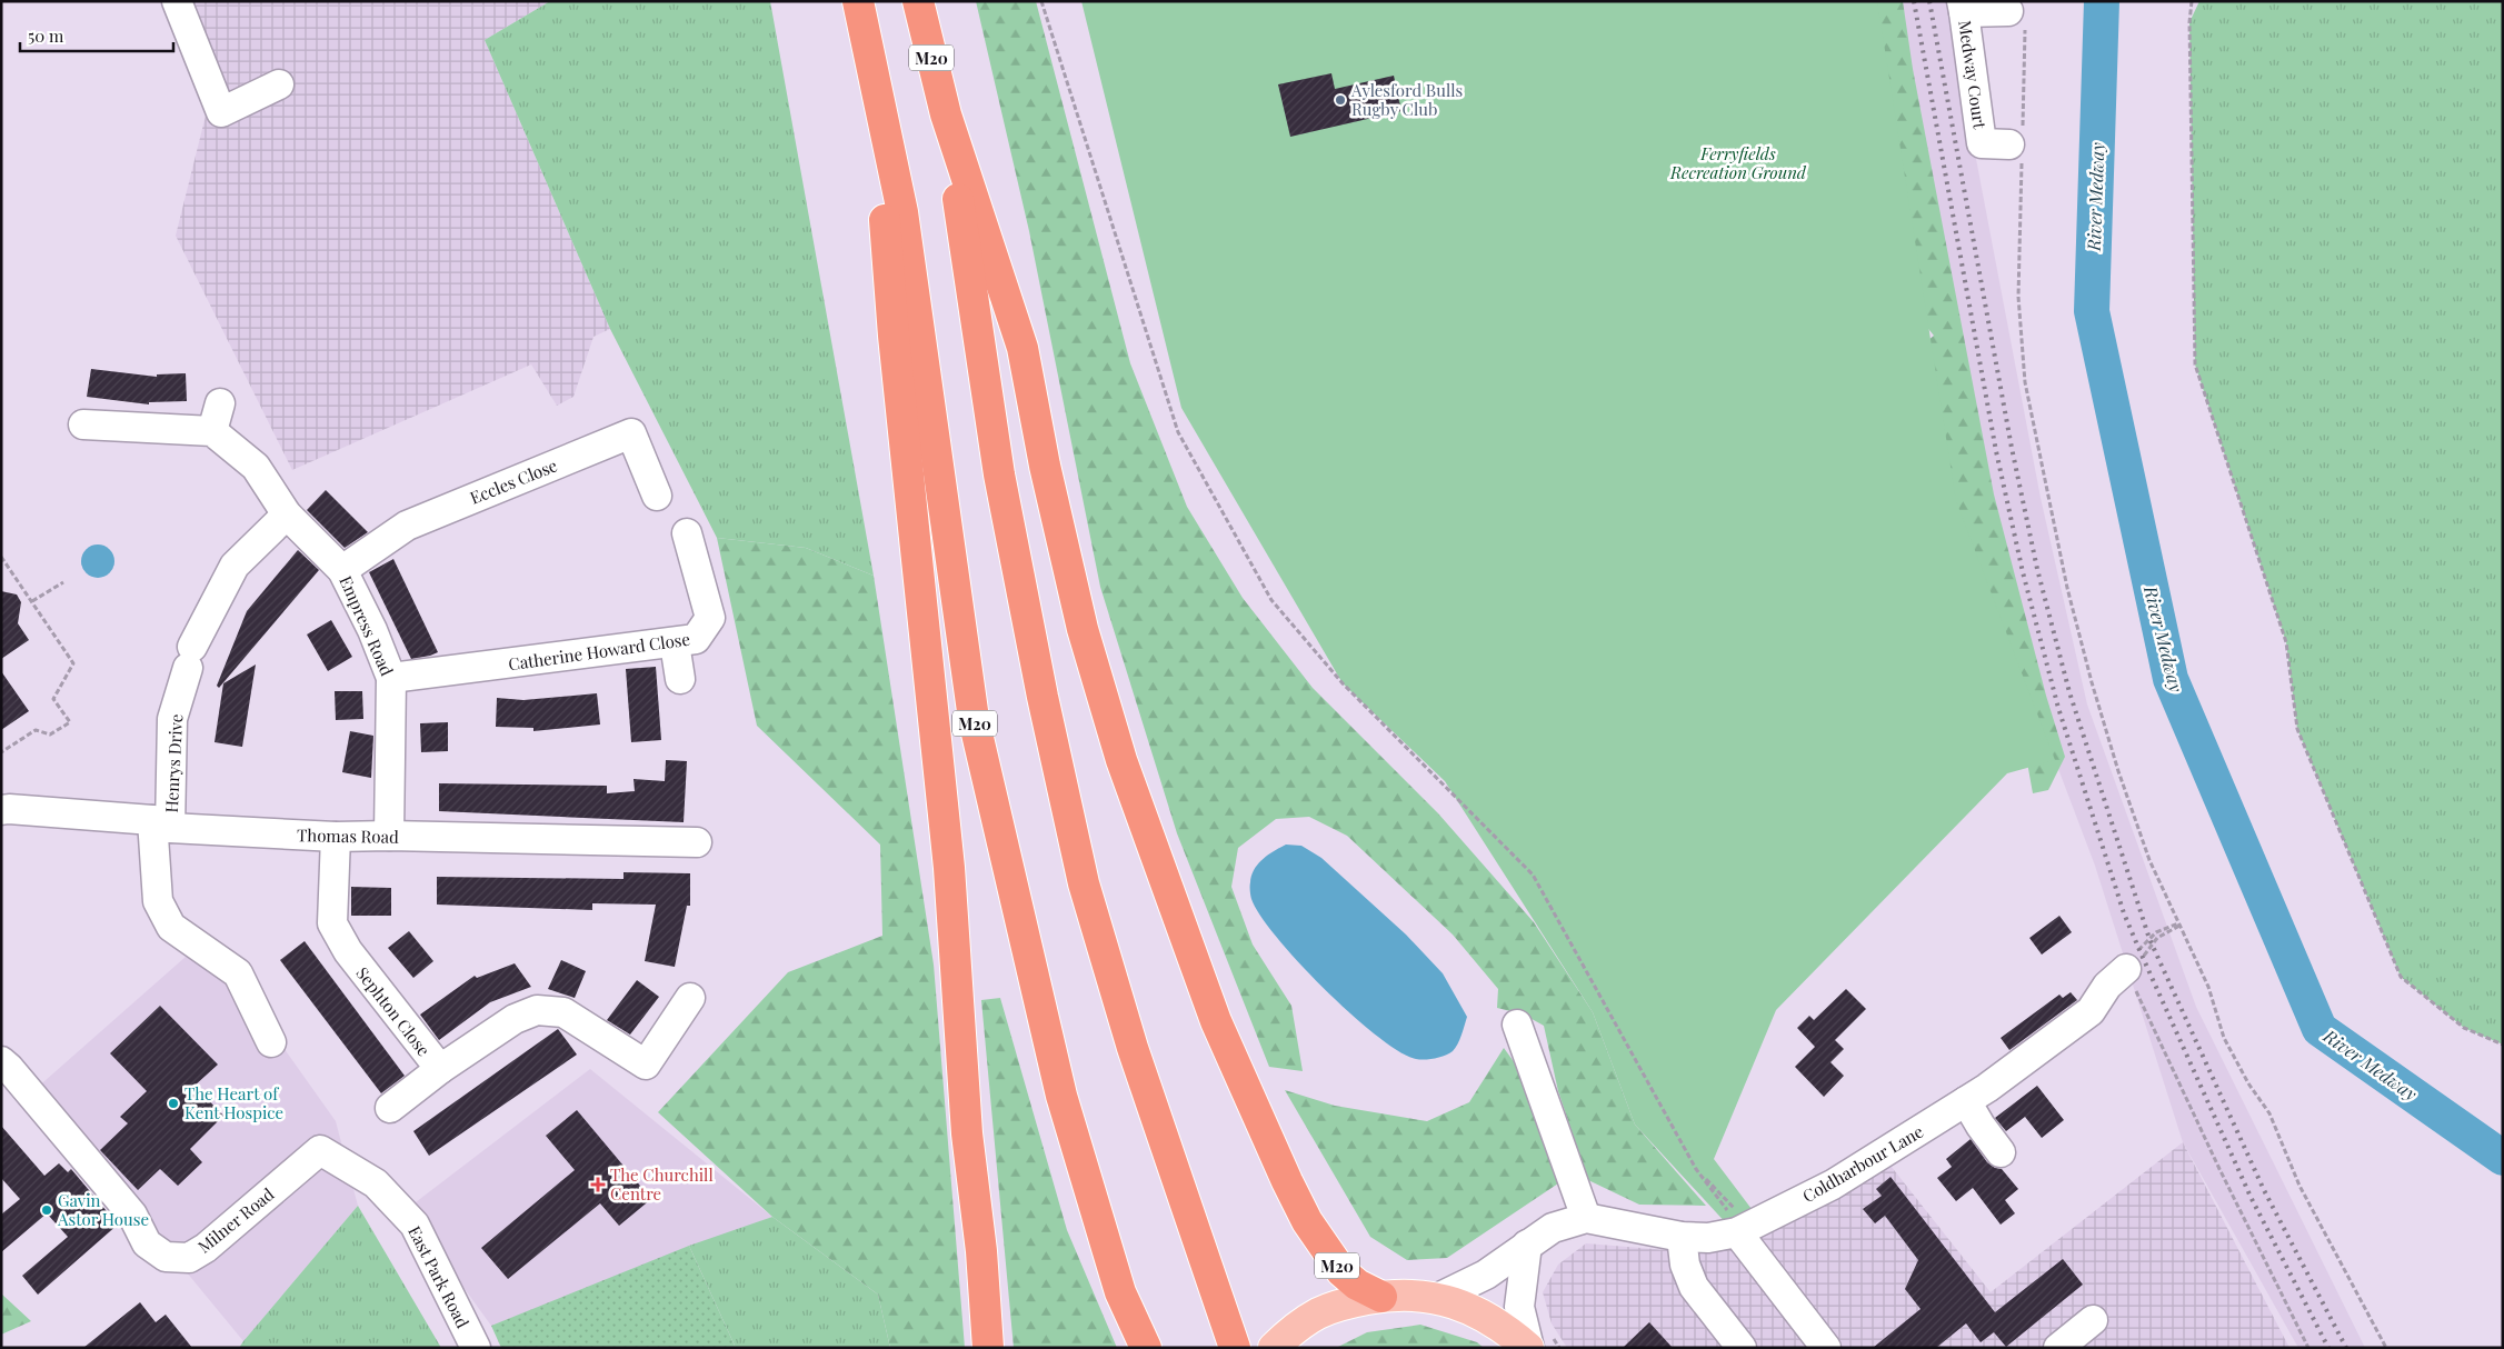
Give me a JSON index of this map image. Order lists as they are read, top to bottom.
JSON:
{
  "streets": {
    "highway": ["M20"],
    "street": [
      "Medway Court",
      "Eccles Close",
      "Empress Road",
      "Catherine Howard Close",
      "Henrys Drive",
      "Thomas Road",
      "Sephton Close",
      "Coldharbour Lane",
      "Milner Road",
      "East Park Road"
    ]
  },
  "crossings": [
    ["Eccles Close", "Empress Road"],
    ["Empress Road", "Catherine Howard Close"],
    ["Empress Road", "Henrys Drive"],
    ["Empress Road", "Thomas Road"],
    ["Henrys Drive", "Thomas Road"],
    ["Thomas Road", "Sephton Close"],
    ["Milner Road", "East Park Road"]
  ],
  "water": ["River Medway"],
  "parks": ["Ferryfields Recreation Ground"],
  "places": {
    "other": ["Aylesford Bulls Rugby Club", "The Heart of Kent Hospice", "Gavin Astor House"],
    "health": ["The Churchill Centre"]
  },
  "scale_bar": "50 m"
}
